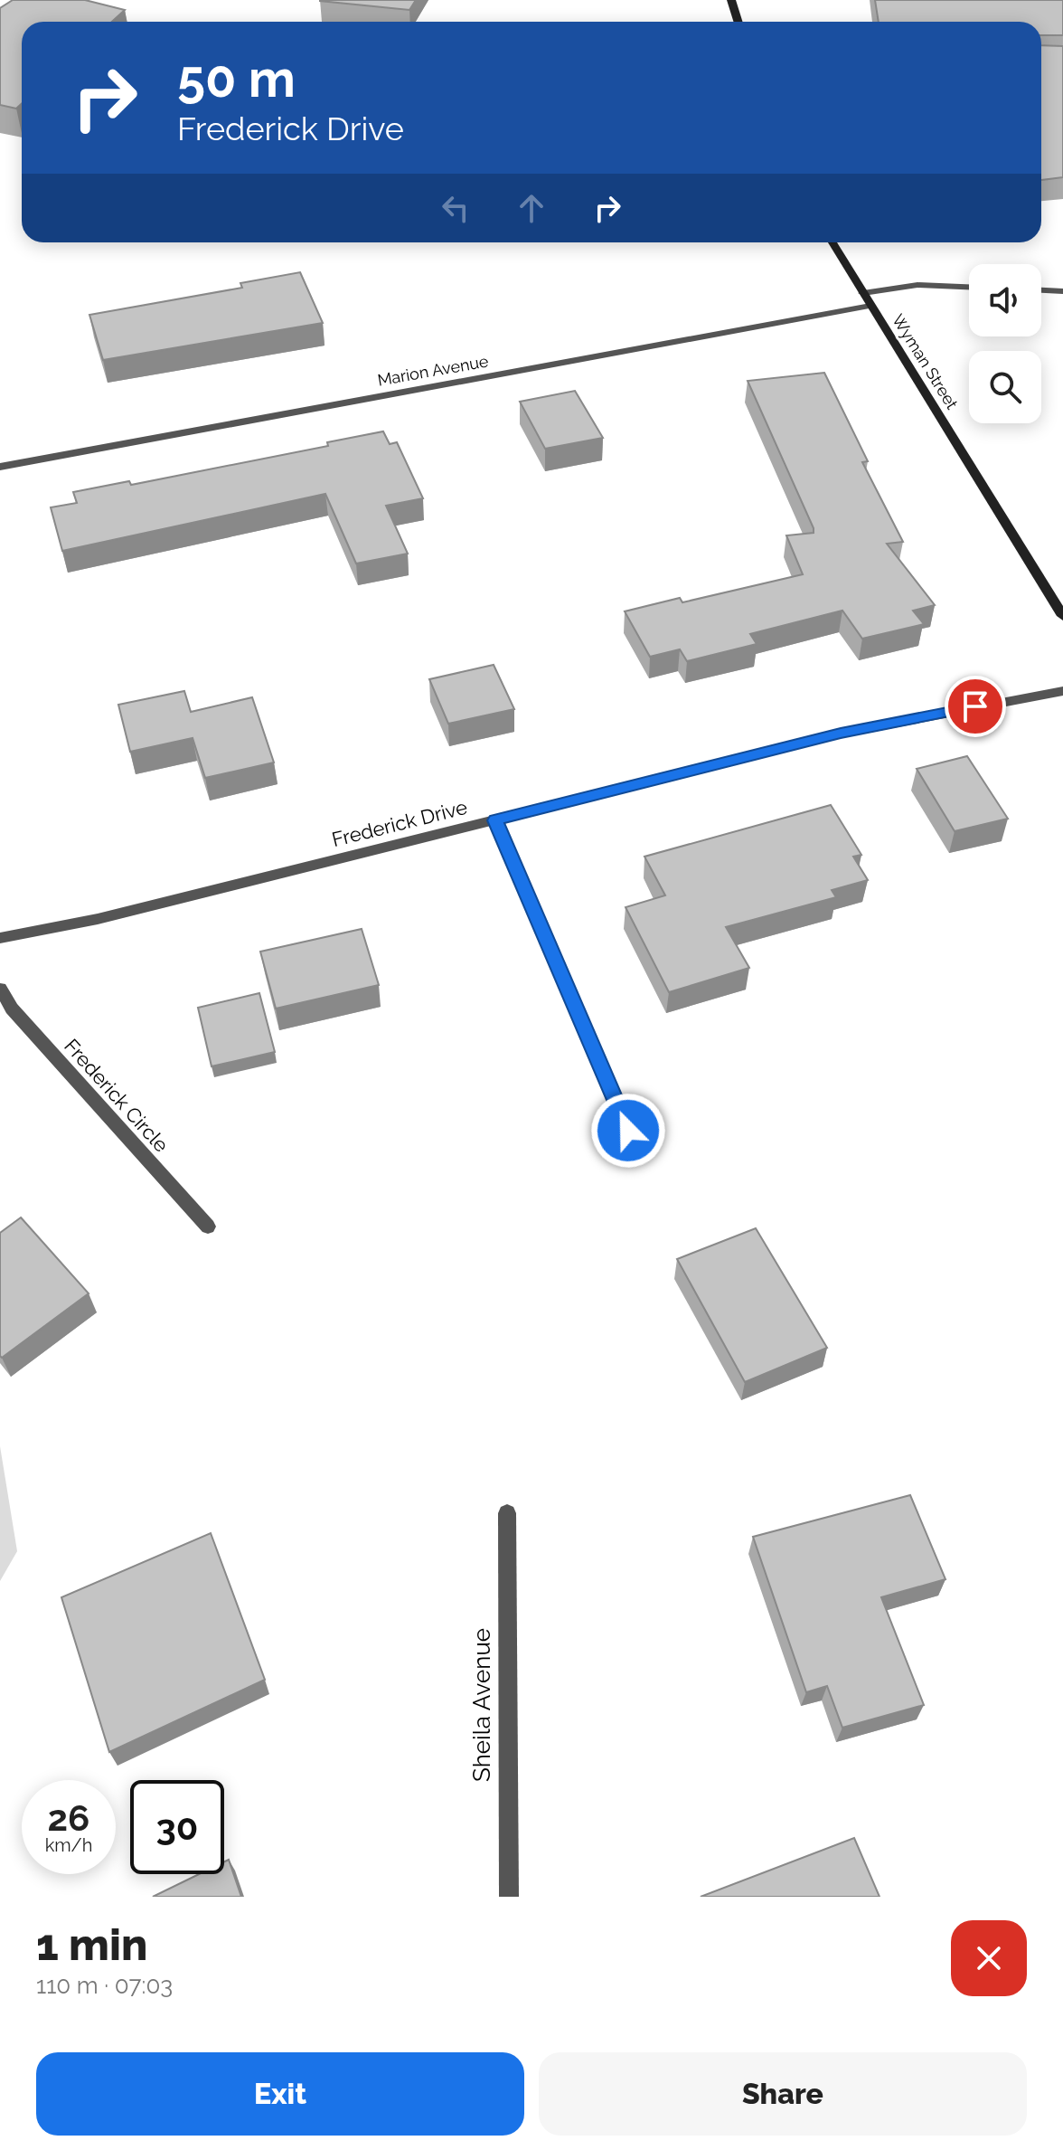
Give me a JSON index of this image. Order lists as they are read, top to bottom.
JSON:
{
  "streets": {
    "street": [
      "Wyman Street",
      "Marion Avenue",
      "Frederick Drive",
      "Frederick Circle",
      "Sheila Avenue"
    ]
  },
  "crossings": [
    ["Wyman Street", "Marion Avenue"]
  ],
  "page": {
    "turn": ["50 m", "Frederick Drive"],
    "speed": "26 km/h",
    "limit": "30",
    "heading": ["1 min", "110 m · 07:03"],
    "buttons": ["Exit", "Share"]
  }
}
